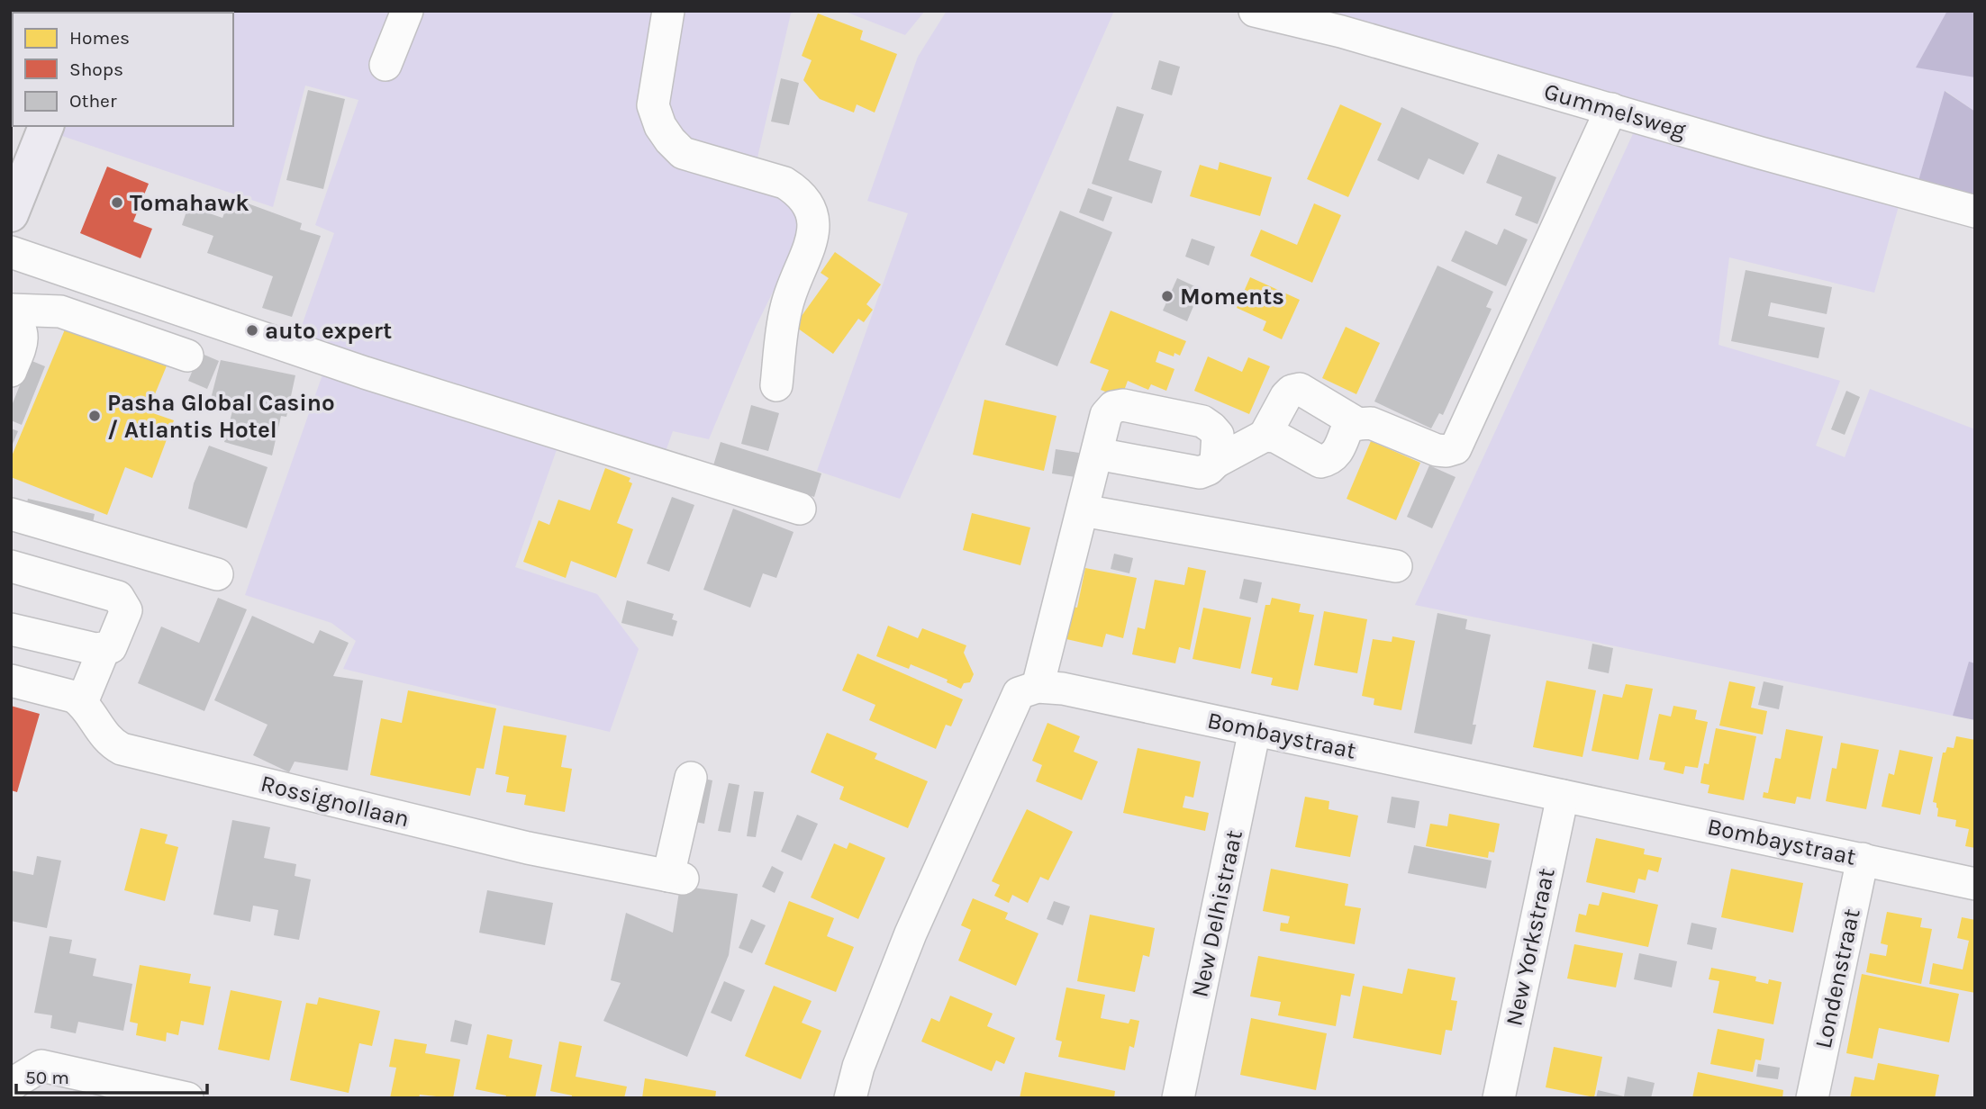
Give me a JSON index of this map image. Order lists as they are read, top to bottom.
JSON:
{
  "streets": {
    "street": [
      "Gummelsweg",
      "Bombaystraat",
      "Rossignollaan",
      "New Delhistraat",
      "New Yorkstraat",
      "Londenstraat"
    ]
  },
  "crossings": [
    ["Bombaystraat", "New Delhistraat"],
    ["Bombaystraat", "New Yorkstraat"],
    ["Bombaystraat", "Londenstraat"]
  ],
  "places": [
    "Tomahawk",
    "Moments",
    "auto expert",
    "Pasha Global Casino / Atlantis Hotel"
  ],
  "legend": ["Homes", "Shops", "Other"],
  "scale_bar": "50 m"
}
